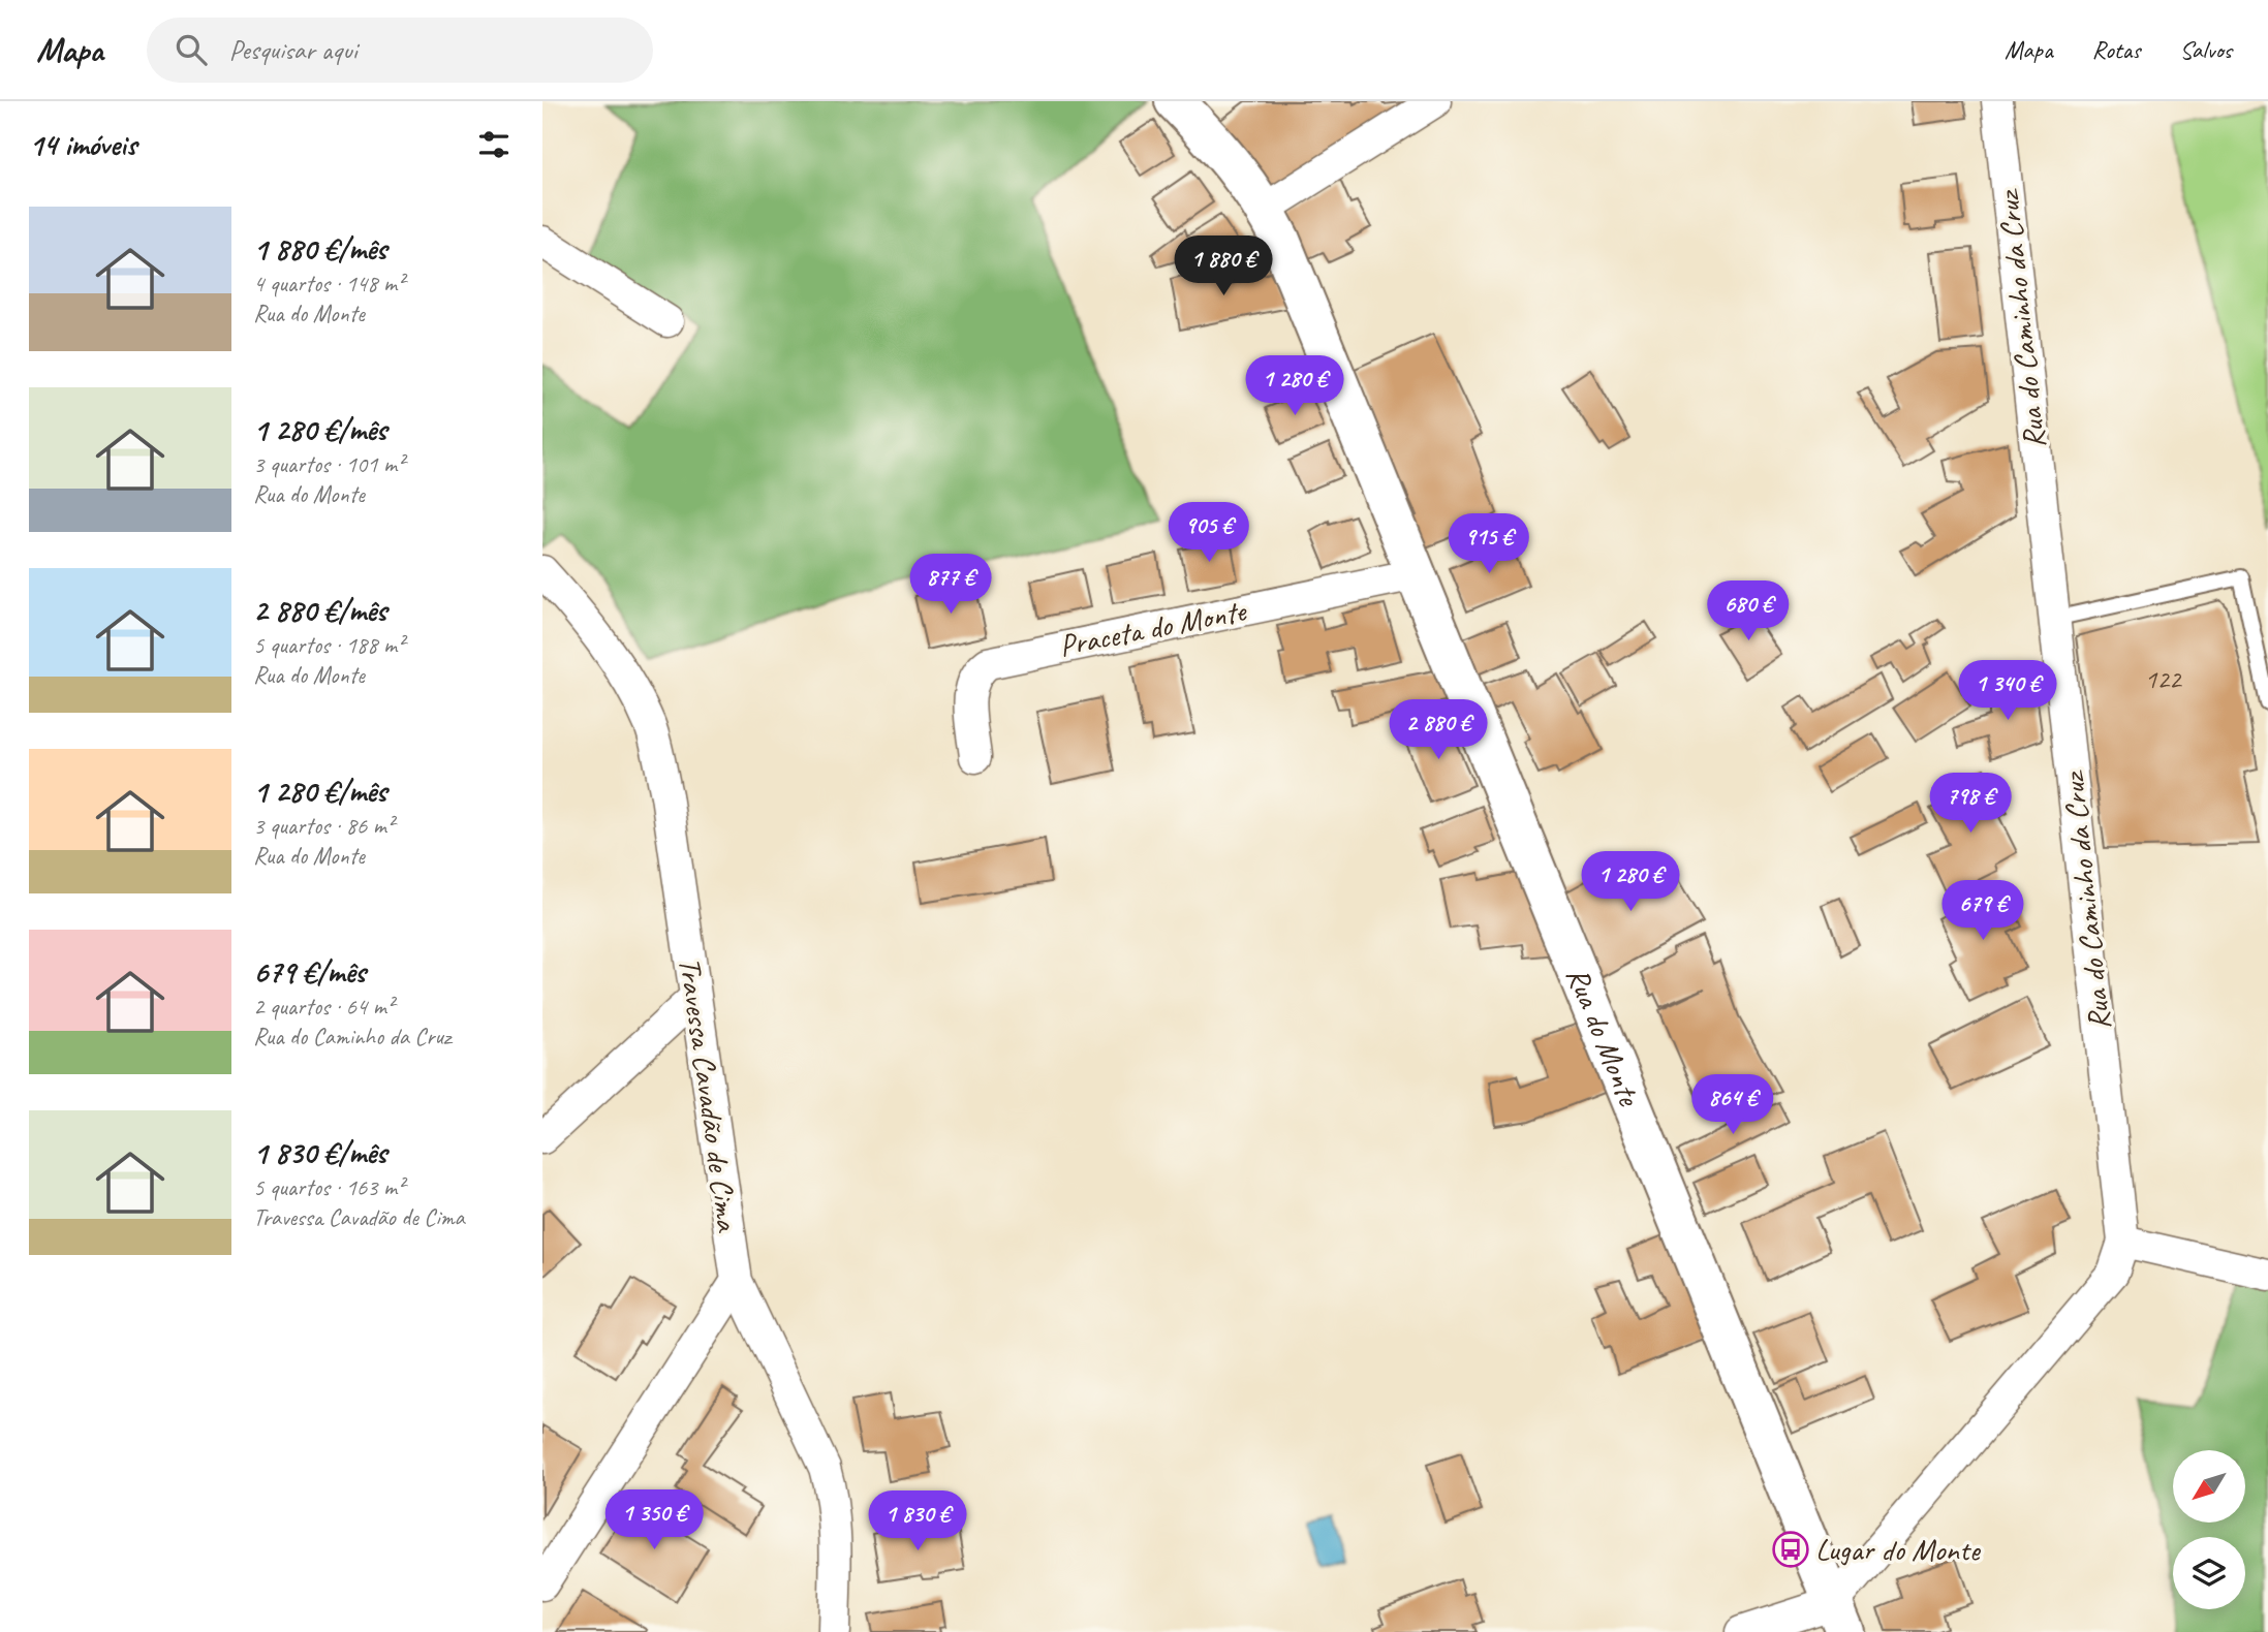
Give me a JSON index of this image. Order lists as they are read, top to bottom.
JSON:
{
  "streets": {
    "street": [
      "Rua do Caminho da Cruz",
      "Praceta do Monte",
      "Rua do Monte",
      "Travessa Cavadão de Cima"
    ]
  },
  "crossings": [
    ["Rua do Caminho da Cruz", "Rua do Monte"],
    ["Praceta do Monte", "Rua do Monte"]
  ],
  "places": {
    "bus stop": ["Lugar do Monte"]
  },
  "house_numbers": ["122"],
  "north": "bottom left",
  "page": {
    "header": "Mapa",
    "search": "Pesquisar aqui",
    "nav": ["Mapa", "Rotas", "Salvos"],
    "heading": "14 imóveis",
    "list": [
      {
        "name": "1 880 €/mês",
        "note": "4 quartos · 148 m² · Rua do Monte"
      },
      {
        "name": "1 280 €/mês",
        "note": "3 quartos · 101 m² · Rua do Monte"
      },
      {
        "name": "2 880 €/mês",
        "note": "5 quartos · 188 m² · Rua do Monte"
      },
      {
        "name": "1 280 €/mês",
        "note": "3 quartos · 86 m² · Rua do Monte"
      },
      {
        "name": "679 €/mês",
        "note": "2 quartos · 64 m² · Rua do Caminho da Cruz"
      },
      {
        "name": "1 830 €/mês",
        "note": "5 quartos · 163 m² · Travessa Cavadão de Cima"
      }
    ],
    "price": [
      "1 880 €",
      "1 280 €",
      "905 €",
      "915 €",
      "877 €",
      "680 €",
      "1 340 €",
      "2 880 €",
      "798 €",
      "1 280 €",
      "679 €",
      "864 €",
      "1 350 €",
      "1 830 €"
    ]
  }
}
